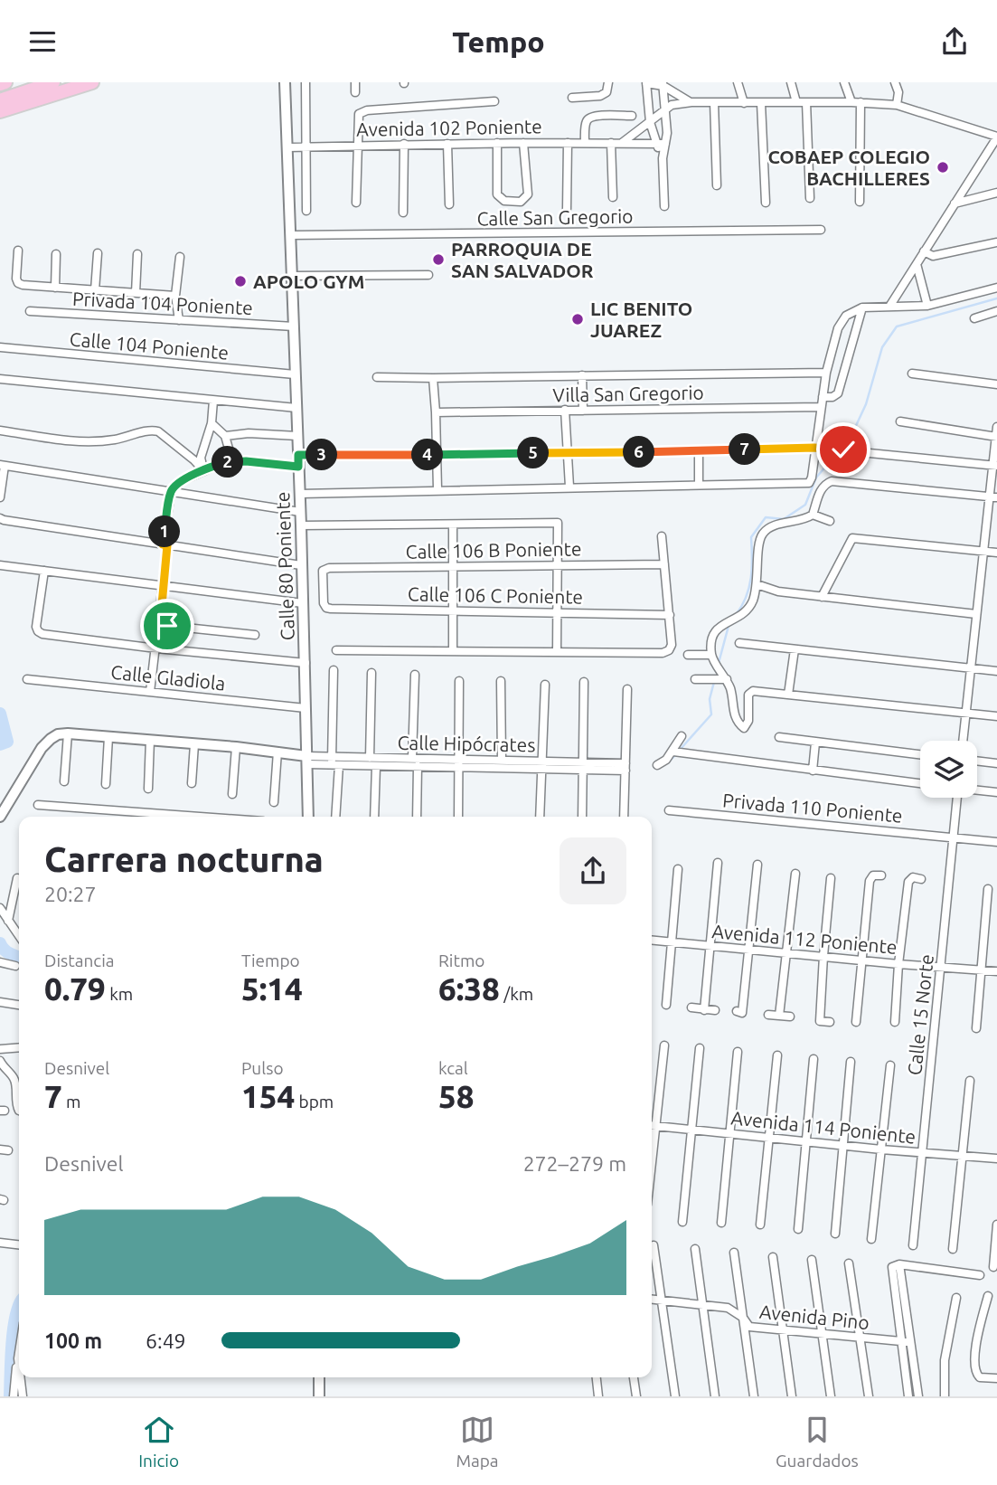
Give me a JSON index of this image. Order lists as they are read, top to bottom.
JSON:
{
  "streets": {
    "street": [
      "Avenida 102 Poniente",
      "Calle San Gregorio",
      "Privada 104 Poniente",
      "Calle 104 Poniente",
      "Villa San Gregorio",
      "Calle 106 B Poniente",
      "Calle 80 Poniente",
      "Calle 106 C Poniente",
      "Calle Gladiola",
      "Calle Hipócrates",
      "Privada 110 Poniente",
      "Avenida 112 Poniente",
      "Calle 15 Norte",
      "Avenida 114 Poniente",
      "Avenida Pino"
    ]
  },
  "crossings": [
    ["Avenida 102 Poniente", "Calle 80 Poniente"],
    ["Calle San Gregorio", "Calle 80 Poniente"],
    ["Privada 104 Poniente", "Calle 80 Poniente"],
    ["Calle 104 Poniente", "Calle 80 Poniente"],
    ["Calle 106 B Poniente", "Calle 106 C Poniente"],
    ["Calle 80 Poniente", "Calle Gladiola"],
    ["Calle 80 Poniente", "Calle Hipócrates"],
    ["Privada 110 Poniente", "Calle 15 Norte"],
    ["Avenida 112 Poniente", "Calle 15 Norte"],
    ["Calle 15 Norte", "Avenida 114 Poniente"]
  ],
  "places": [
    "COBAEP COLEGIO BACHILLERES",
    "PARROQUIA DE SAN SALVADOR",
    "APOLO GYM",
    "LIC BENITO JUAREZ"
  ],
  "page": {
    "header": "Tempo",
    "pins": [
      "7",
      "6",
      "5",
      "3",
      "4",
      "2",
      "1"
    ],
    "heading": ["Carrera nocturna", "20:27"],
    "stats": [
      ["Distancia", "0.79 km"],
      ["Tiempo", "5:14"],
      ["Ritmo", "6:38 /km"],
      ["Desnivel", "7 m"],
      ["Pulso", "154 bpm"],
      ["kcal", "58"]
    ],
    "chart": ["Desnivel", "272–279 m"],
    "list": [
      {
        "name": "100 m",
        "note": "6:49"
      }
    ],
    "tabs": ["Inicio", "Mapa", "Guardados"]
  }
}
